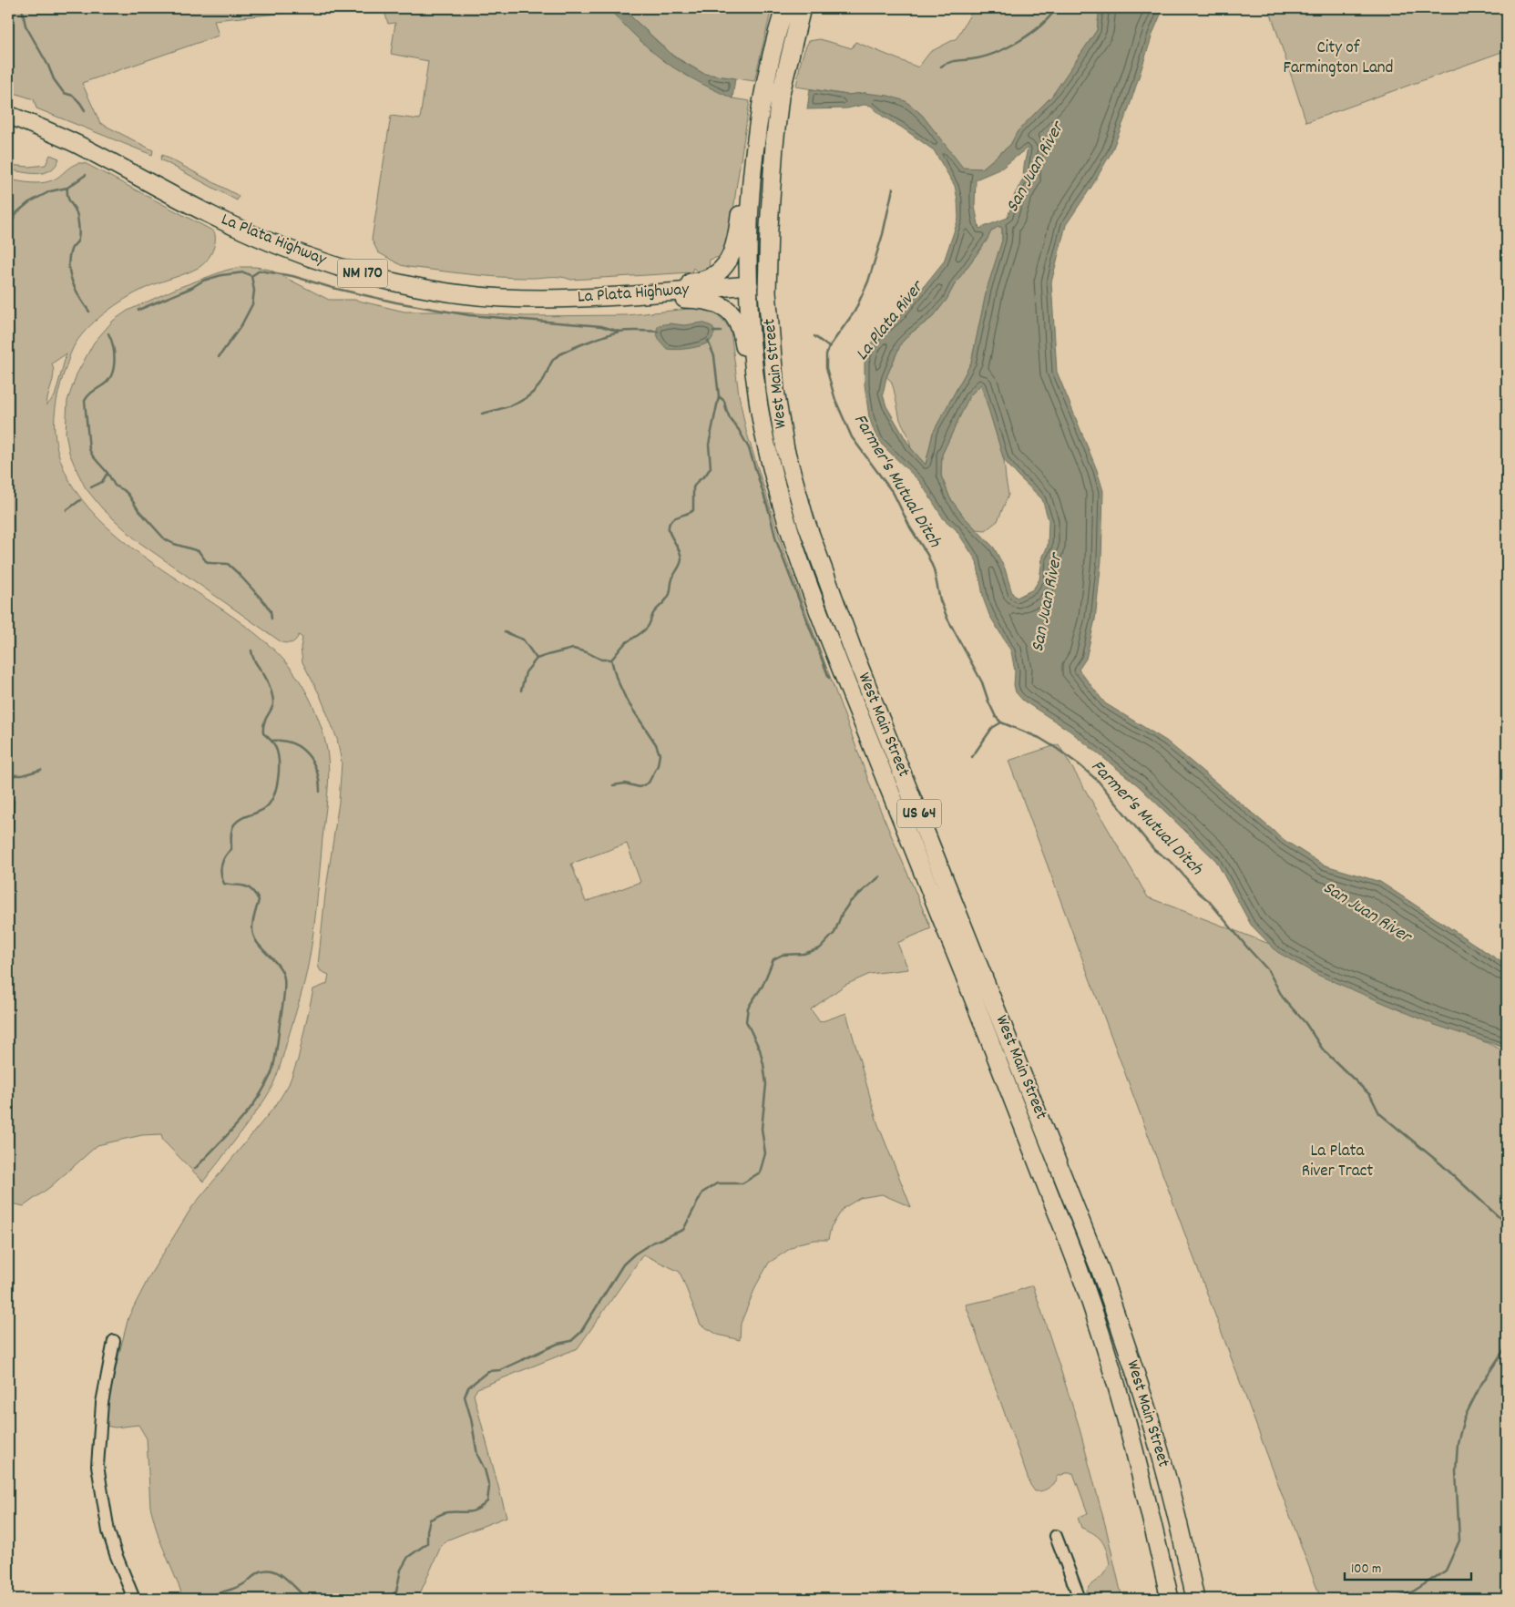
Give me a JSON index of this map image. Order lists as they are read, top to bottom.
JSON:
{
  "streets": {
    "highway": [
      "La Plata Highway",
      "NM 170",
      "West Main Street",
      "US 64"
    ]
  },
  "crossings": [
    ["La Plata Highway", "West Main Street"]
  ],
  "water": ["San Juan River", "La Plata River", "Farmer's Mutual Ditch"],
  "parks": ["City of Farmington Land", "La Plata River Tract"],
  "scale_bar": "100 m"
}
